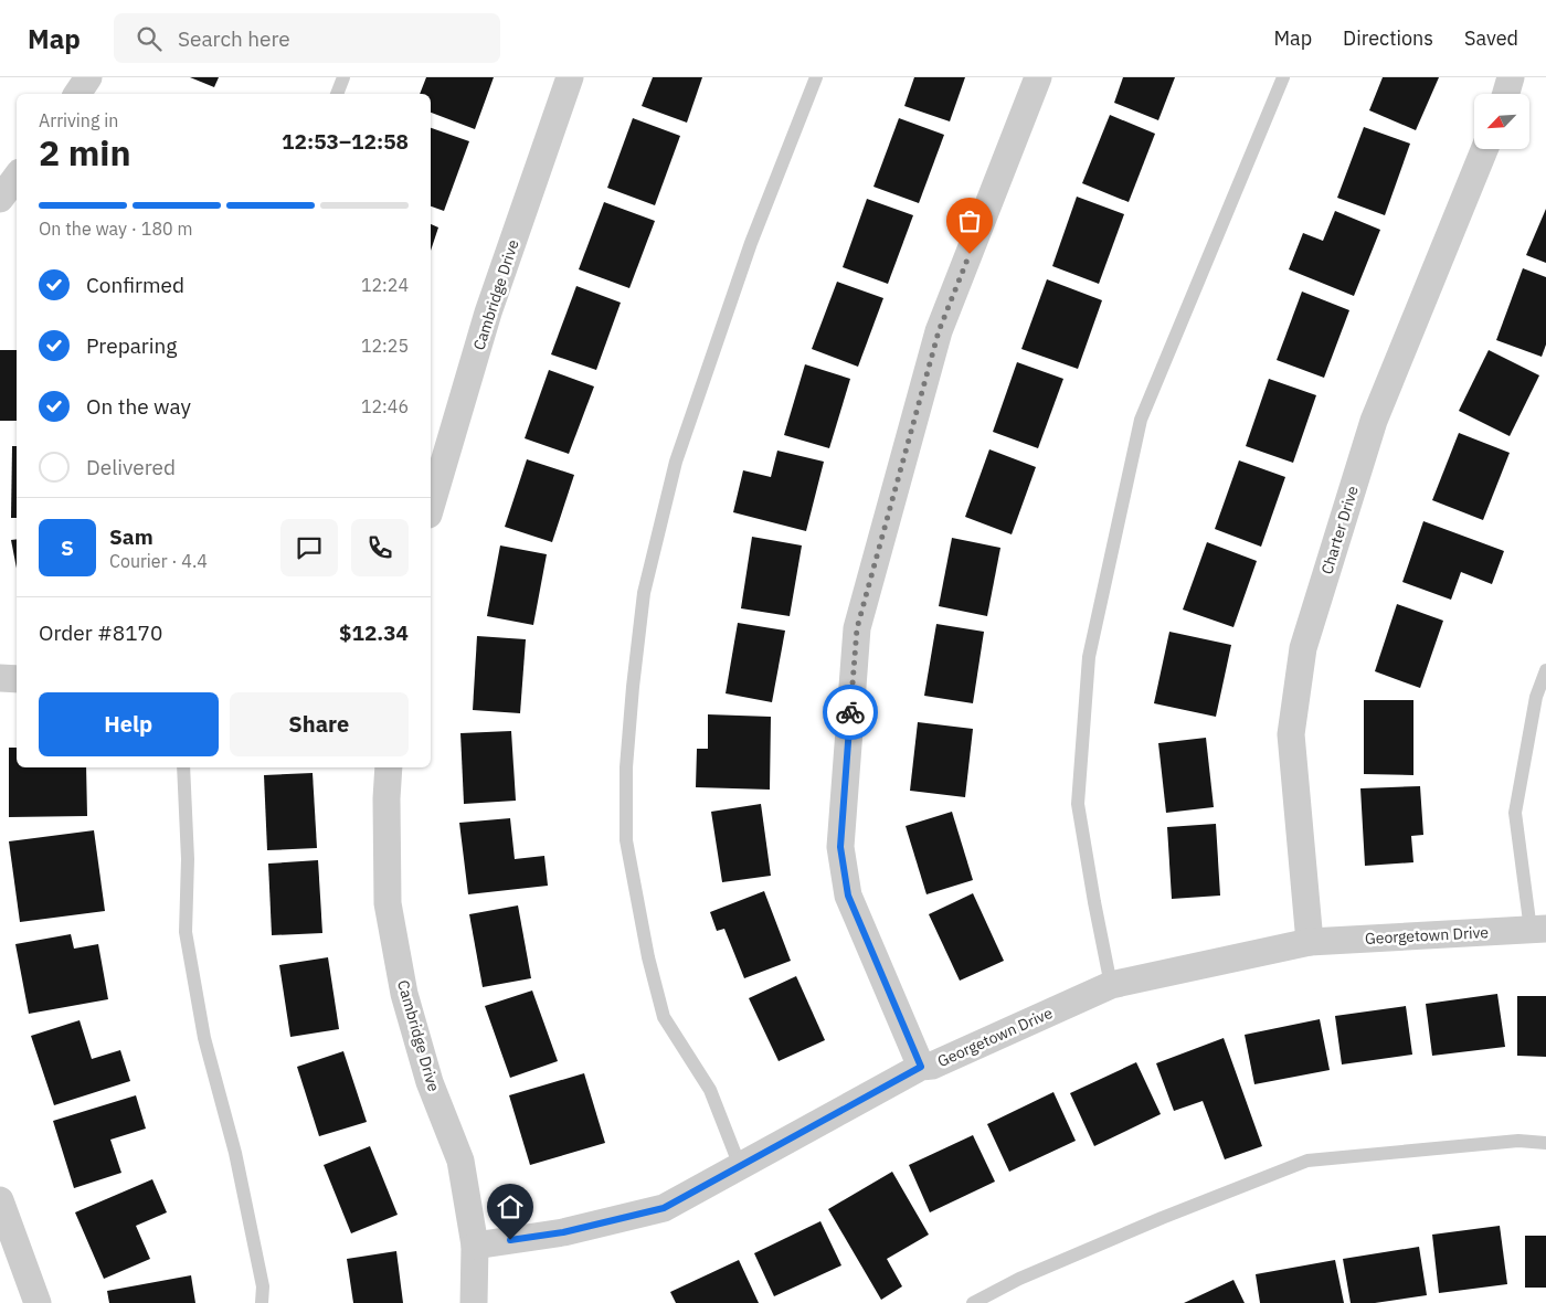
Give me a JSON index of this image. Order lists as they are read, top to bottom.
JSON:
{
  "streets": {
    "street": ["Cambridge Drive", "Charter Drive", "Georgetown Drive"]
  },
  "crossings": [
    ["Cambridge Drive", "Georgetown Drive"],
    ["Charter Drive", "Georgetown Drive"]
  ],
  "north": "bottom left",
  "page": {
    "header": "Map",
    "search": "Search here",
    "nav": ["Map", "Directions", "Saved"],
    "heading": ["2 min", "Arriving in", "12:53–12:58"],
    "panel": [
      "Sam",
      "Courier · 4.4",
      "Order #8170",
      "$12.34"
    ],
    "bar": "On the way · 180 m",
    "list": [
      ["Confirmed", "12:24"],
      ["Preparing", "12:25"],
      ["On the way", "12:46"],
      "Delivered"
    ],
    "round": "S",
    "buttons": ["Help", "Share"]
  }
}
